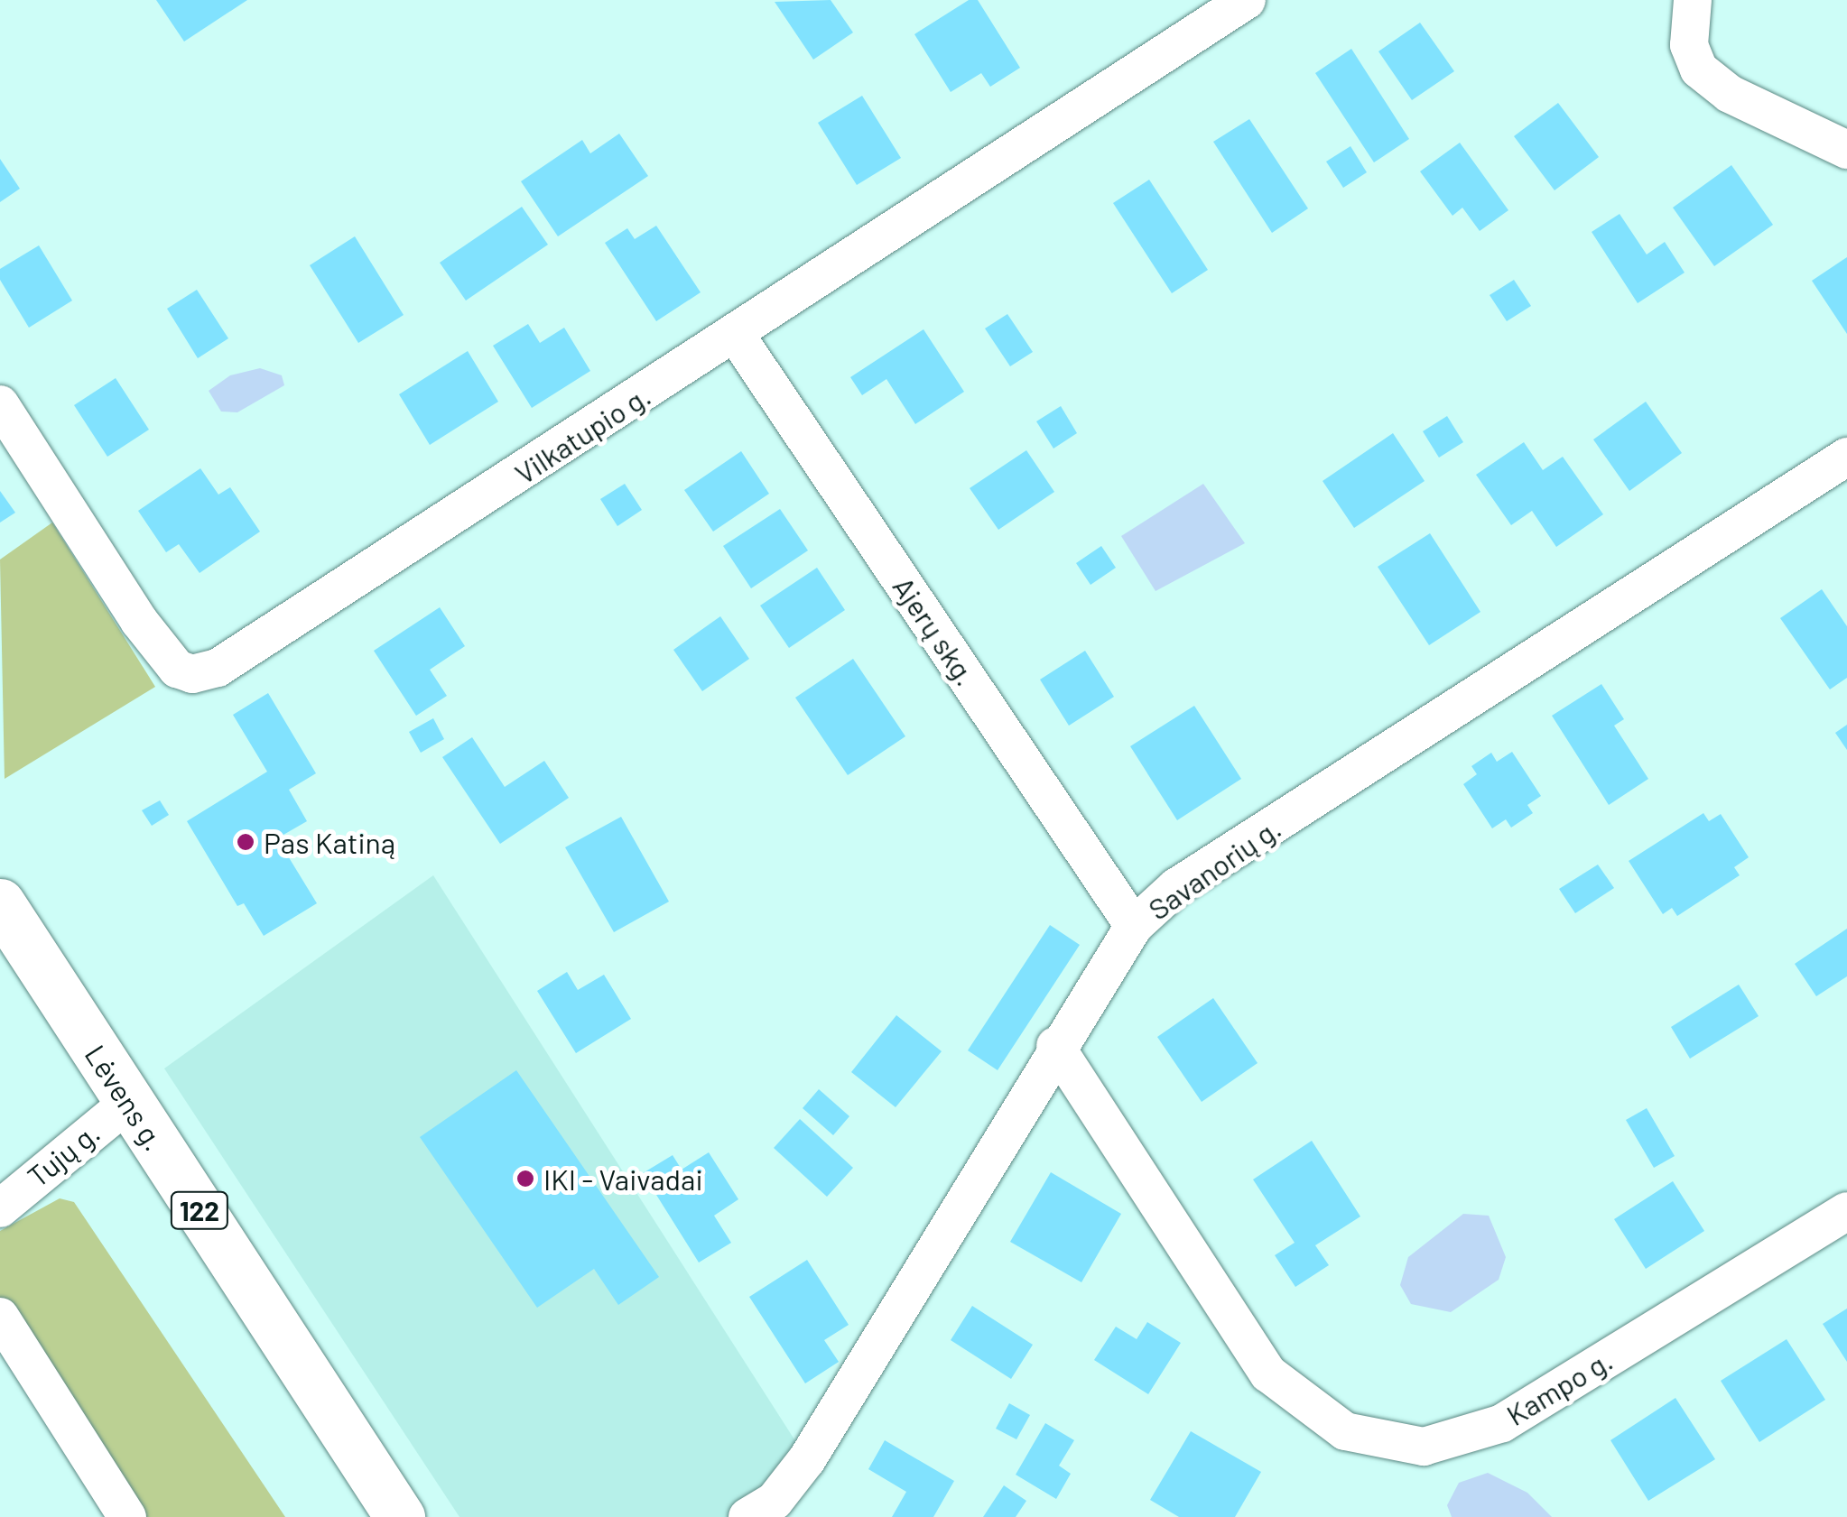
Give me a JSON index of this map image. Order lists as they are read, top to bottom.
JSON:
{
  "streets": {
    "main road": ["Lėvens g.", "122"],
    "street": [
      "Vilkatupio g.",
      "Ajerų skg.",
      "Savanorių g.",
      "Tujų g.",
      "Kampo g."
    ]
  },
  "crossings": [
    ["Vilkatupio g.", "Ajerų skg."],
    ["Ajerų skg.", "Savanorių g."],
    ["Savanorių g.", "Kampo g."],
    ["Lėvens g.", "Tujų g."]
  ],
  "places": ["Pas Katiną", "IKI - Vaivadai"]
}
